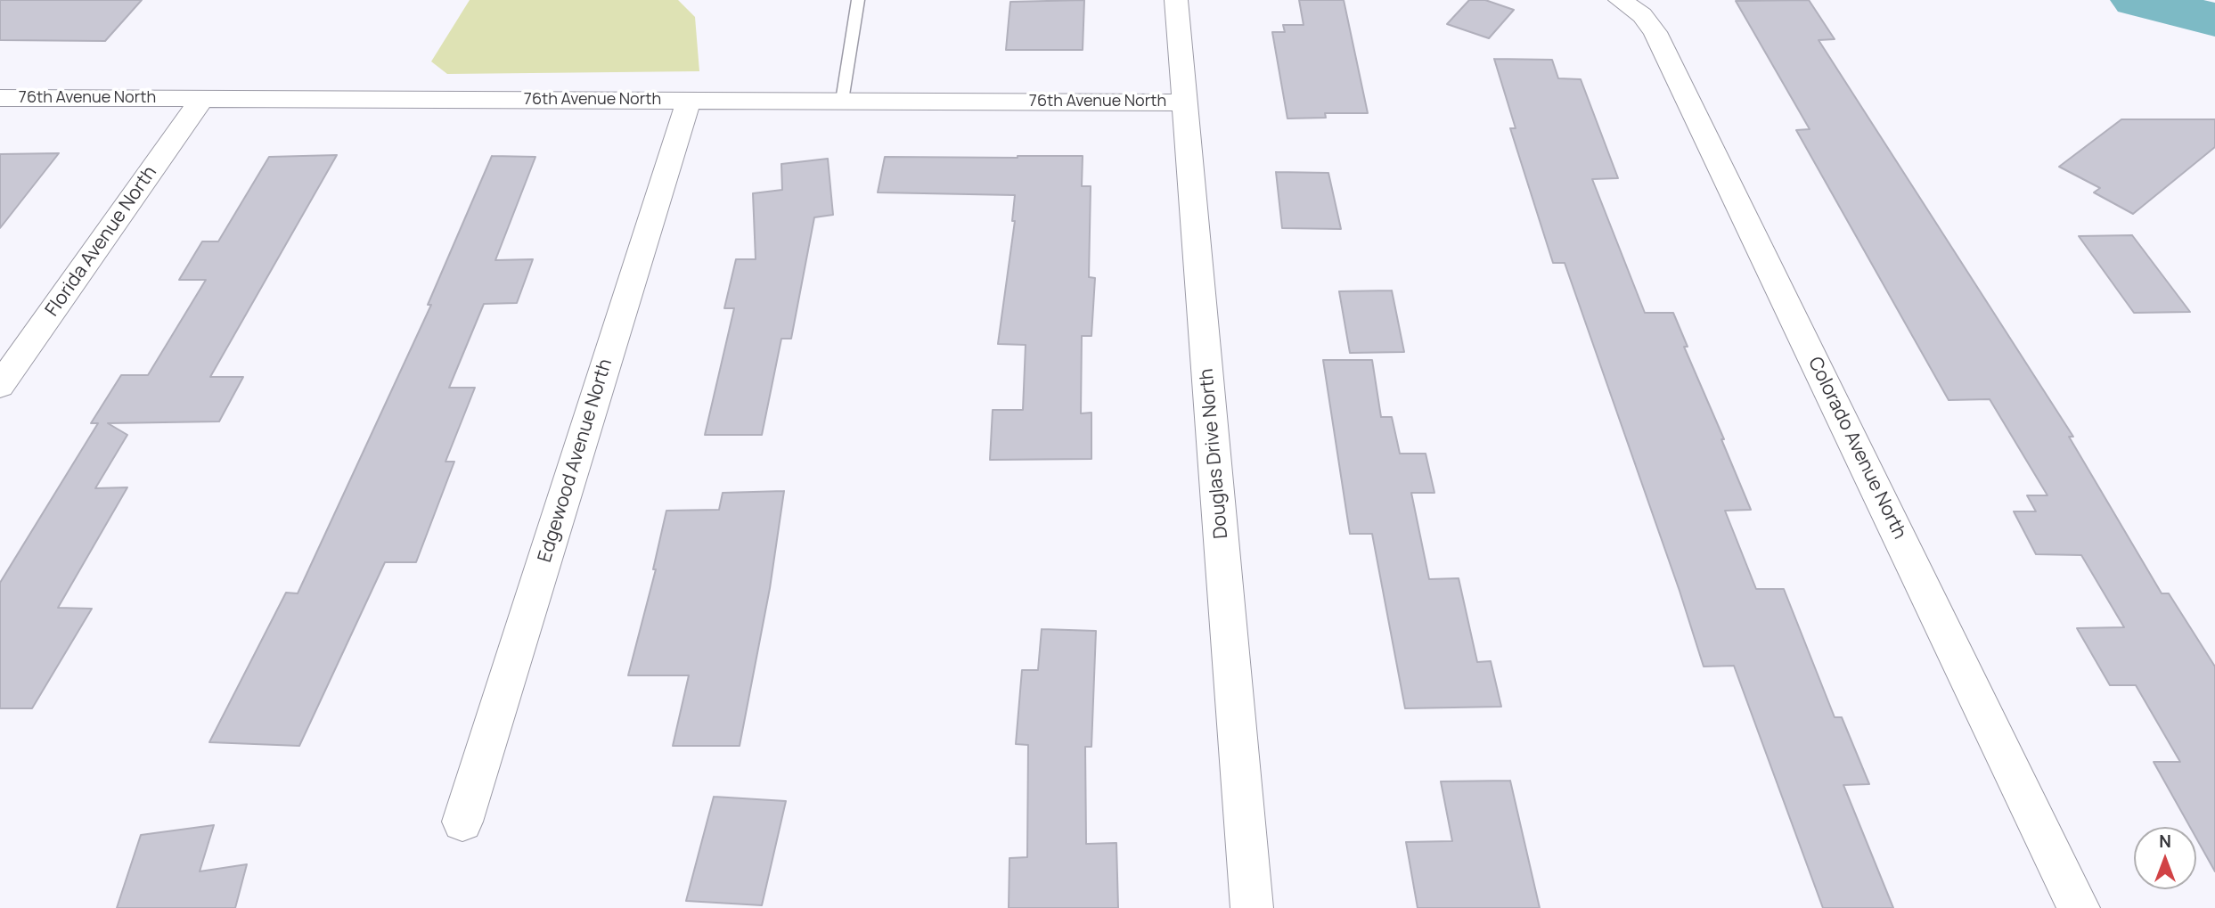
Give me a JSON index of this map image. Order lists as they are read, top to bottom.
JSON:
{
  "streets": {
    "street": [
      "76th Avenue North",
      "Florida Avenue North",
      "Colorado Avenue North",
      "Douglas Drive North",
      "Edgewood Avenue North"
    ]
  },
  "crossings": [
    ["76th Avenue North", "Florida Avenue North"],
    ["76th Avenue North", "Douglas Drive North"],
    ["76th Avenue North", "Edgewood Avenue North"]
  ],
  "north": "top"
}
